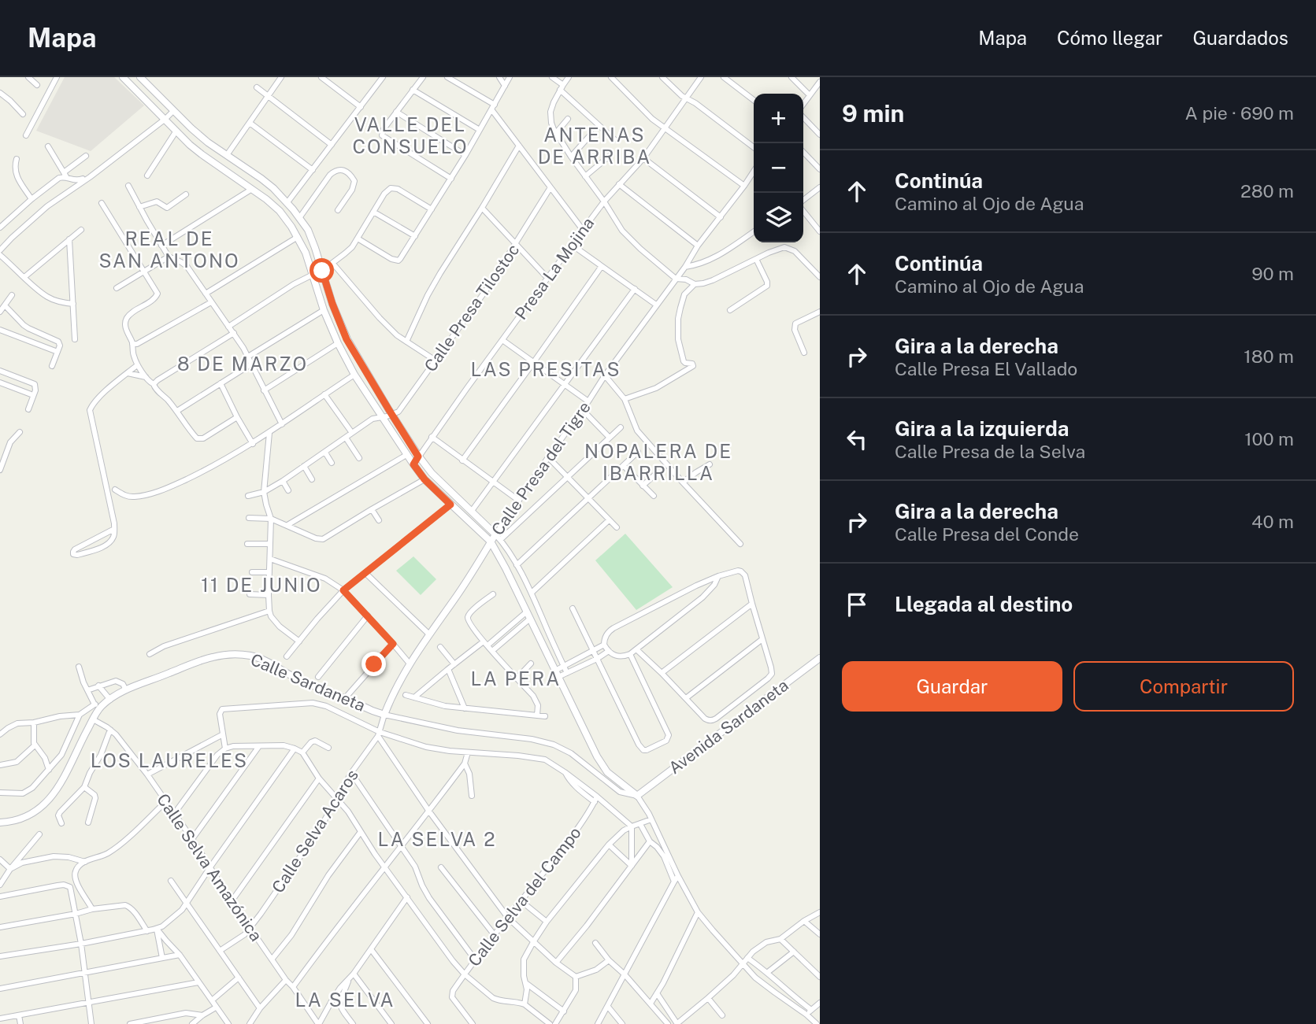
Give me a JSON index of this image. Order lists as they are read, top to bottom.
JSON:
{
  "streets": {
    "street": [
      "Presa La Mojina",
      "Calle Presa Tilostoc",
      "Calle Presa del Tigre",
      "Calle Sardaneta",
      "Avenida Sardaneta",
      "Calle Selva Acaros",
      "Calle Selva Amazónica",
      "Calle Selva del Campo"
    ]
  },
  "crossings": [
    ["Calle Presa del Tigre", "Calle Sardaneta"],
    ["Calle Presa del Tigre", "Calle Selva Acaros"],
    ["Calle Sardaneta", "Avenida Sardaneta"],
    ["Calle Sardaneta", "Calle Selva Amazónica"],
    ["Calle Selva Acaros", "Calle Selva Amazónica"]
  ],
  "districts": [
    "VALLE DEL CONSUELO",
    "ANTENAS DE ARRIBA",
    "REAL DE SAN ANTONO",
    "8 DE MARZO",
    "LAS PRESITAS",
    "NOPALERA DE IBARRILLA",
    "11 DE JUNIO",
    "LA PERA",
    "LOS LAURELES",
    "LA SELVA 2",
    "LA SELVA"
  ],
  "page": {
    "header": "Mapa",
    "nav": ["Mapa", "Cómo llegar", "Guardados"],
    "heading": ["9 min", "A pie · 690 m"],
    "map_buttons": ["+", "−"],
    "list": [
      ["Continúa", "Camino al Ojo de Agua", "280 m"],
      ["Continúa", "Camino al Ojo de Agua", "90 m"],
      ["Gira a la derecha", "Calle Presa El Vallado", "180 m"],
      ["Gira a la izquierda", "Calle Presa de la Selva", "100 m"],
      ["Gira a la derecha", "Calle Presa del Conde", "40 m"],
      "Llegada al destino"
    ],
    "buttons": ["Guardar", "Compartir"]
  }
}
